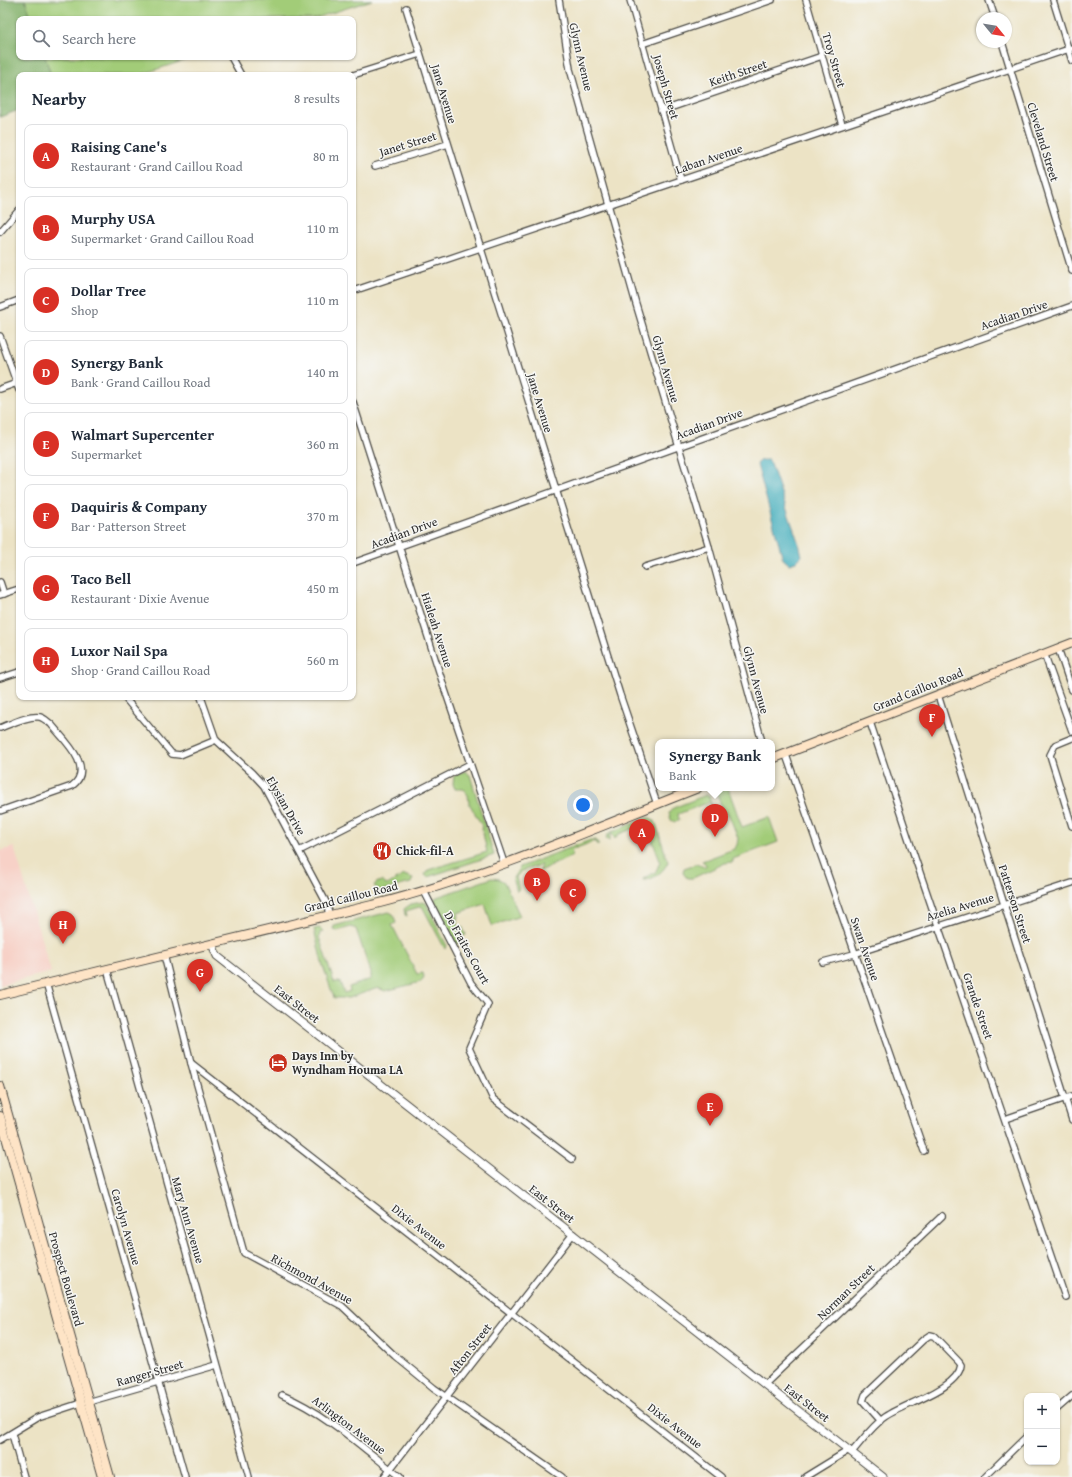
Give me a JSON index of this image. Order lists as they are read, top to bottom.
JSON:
{
  "streets": {
    "main road": ["Grand Caillou Road", "Prospect Boulevard"],
    "street": [
      "Glynn Avenue",
      "Troy Street",
      "Keith Street",
      "Joseph Street",
      "Jane Avenue",
      "Cleveland Street",
      "Janet Street",
      "Laban Avenue",
      "Acadian Drive",
      "Hialeah Avenue",
      "Elysian Drive",
      "Patterson Street",
      "Azelia Avenue",
      "De Fraites Court",
      "Swan Avenue",
      "East Street",
      "Grande Street",
      "Mary Ann Avenue",
      "Carolyn Avenue",
      "Dixie Avenue",
      "Richmond Avenue",
      "Norman Street",
      "Afton Street",
      "Ranger Street",
      "Arlington Avenue"
    ]
  },
  "crossings": [
    ["Glynn Avenue", "Laban Avenue"],
    ["Glynn Avenue", "Acadian Drive"],
    ["Troy Street", "Keith Street"],
    ["Troy Street", "Laban Avenue"],
    ["Keith Street", "Joseph Street"],
    ["Joseph Street", "Laban Avenue"],
    ["Jane Avenue", "Janet Street"],
    ["Jane Avenue", "Laban Avenue"],
    ["Jane Avenue", "Acadian Drive"],
    ["Jane Avenue", "Grand Caillou Road"],
    ["Cleveland Street", "Laban Avenue"],
    ["Acadian Drive", "Hialeah Avenue"],
    ["Hialeah Avenue", "Grand Caillou Road"],
    ["Grand Caillou Road", "Elysian Drive"],
    ["Grand Caillou Road", "Patterson Street"],
    ["Grand Caillou Road", "De Fraites Court"],
    ["Grand Caillou Road", "Swan Avenue"],
    ["Grand Caillou Road", "East Street"],
    ["Grand Caillou Road", "Grande Street"],
    ["Grand Caillou Road", "Mary Ann Avenue"],
    ["Grand Caillou Road", "Carolyn Avenue"],
    ["Patterson Street", "Azelia Avenue"],
    ["Azelia Avenue", "Swan Avenue"],
    ["Azelia Avenue", "Grande Street"],
    ["East Street", "Norman Street"],
    ["East Street", "Afton Street"],
    ["Mary Ann Avenue", "Ranger Street"],
    ["Carolyn Avenue", "Ranger Street"],
    ["Dixie Avenue", "Richmond Avenue"],
    ["Dixie Avenue", "Afton Street"],
    ["Prospect Boulevard", "Ranger Street"],
    ["Richmond Avenue", "Afton Street"],
    ["Afton Street", "Arlington Avenue"]
  ],
  "places": {
    "restaurant": ["Chick-fil-A"],
    "hotel": ["Days Inn by Wyndham Houma LA"]
  },
  "north": "bottom right",
  "page": {
    "search": "Search here",
    "heading": ["Nearby", "8 results"],
    "list": [
      {
        "mark": "A",
        "name": "Raising Cane's",
        "note": "Restaurant · Grand Caillou Road",
        "value": "80 m"
      },
      {
        "mark": "B",
        "name": "Murphy USA",
        "note": "Supermarket · Grand Caillou Road",
        "value": "110 m"
      },
      {
        "mark": "C",
        "name": "Dollar Tree",
        "note": "Shop",
        "value": "110 m"
      },
      {
        "mark": "D",
        "name": "Synergy Bank",
        "note": "Bank · Grand Caillou Road",
        "value": "140 m"
      },
      {
        "mark": "E",
        "name": "Walmart Supercenter",
        "note": "Supermarket",
        "value": "360 m"
      },
      {
        "mark": "F",
        "name": "Daquiris & Company",
        "note": "Bar · Patterson Street",
        "value": "370 m"
      },
      {
        "mark": "G",
        "name": "Taco Bell",
        "note": "Restaurant · Dixie Avenue",
        "value": "450 m"
      },
      {
        "mark": "H",
        "name": "Luxor Nail Spa",
        "note": "Shop · Grand Caillou Road",
        "value": "560 m"
      }
    ],
    "pins": [
      "F",
      "D",
      "A",
      "B",
      "C",
      "H",
      "G",
      "E"
    ],
    "popup": ["Synergy Bank", "Bank"],
    "map_buttons": ["+", "−"]
  }
}
